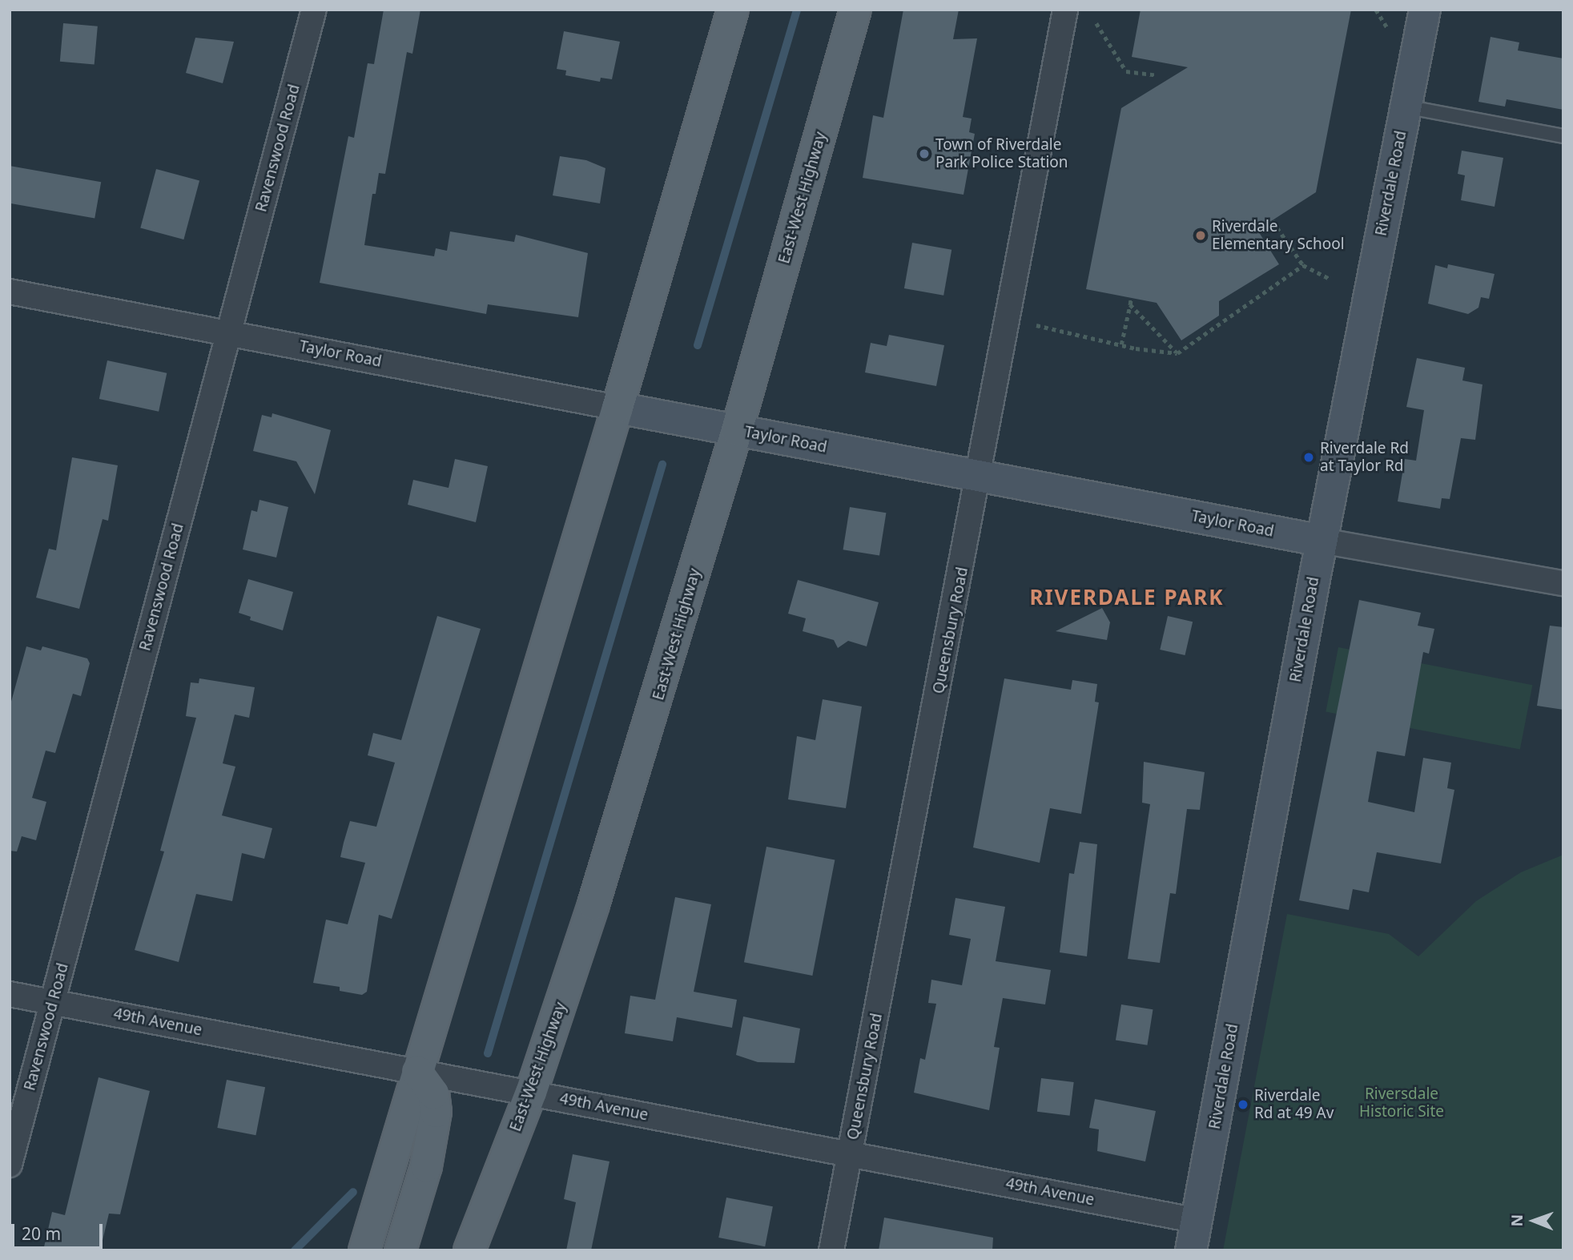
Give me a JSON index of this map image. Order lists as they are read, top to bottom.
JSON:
{
  "streets": {
    "main road": ["East-West Highway"],
    "street": [
      "Ravenswood Road",
      "Riverdale Road",
      "Taylor Road",
      "Queensbury Road",
      "49th Avenue"
    ]
  },
  "crossings": [
    ["Ravenswood Road", "Taylor Road"],
    ["Ravenswood Road", "49th Avenue"],
    ["Riverdale Road", "Taylor Road"],
    ["Riverdale Road", "49th Avenue"],
    ["East-West Highway", "Taylor Road"],
    ["East-West Highway", "49th Avenue"],
    ["Taylor Road", "Queensbury Road"],
    ["Queensbury Road", "49th Avenue"]
  ],
  "districts": ["RIVERDALE PARK"],
  "parks": ["Riversdale Historic Site"],
  "places": [
    "Town of Riverdale Park Police Station",
    "Riverdale Elementary School",
    "Riverdale Rd at Taylor Rd",
    "Riverdale Rd at 49 Av"
  ],
  "scale_bar": "20 m",
  "north": "left"
}
